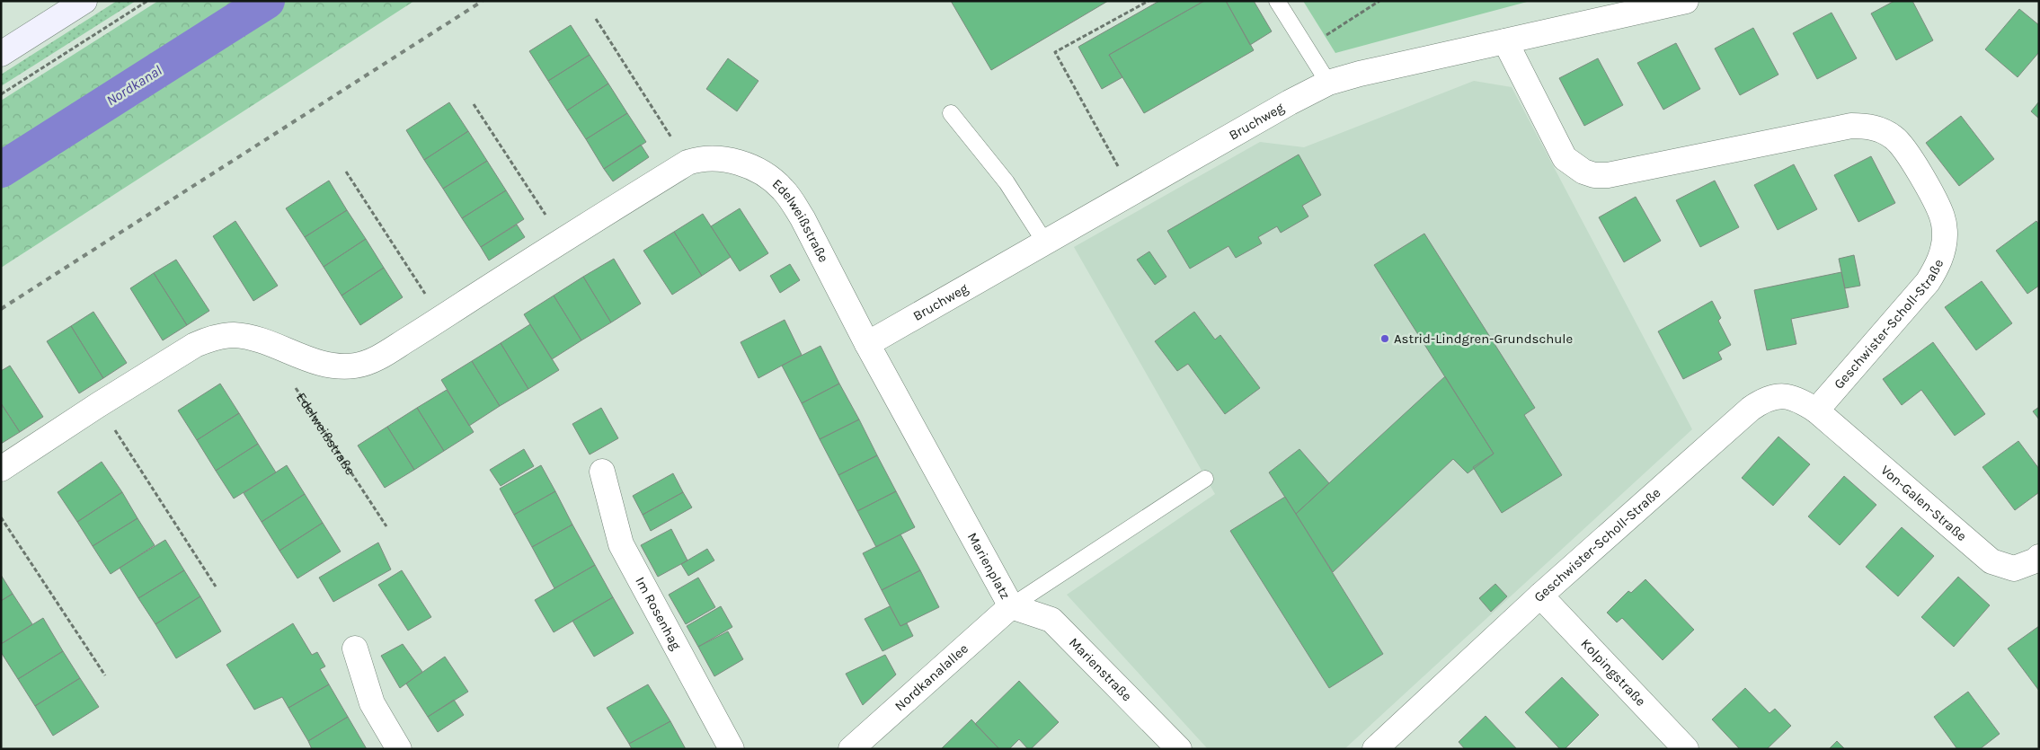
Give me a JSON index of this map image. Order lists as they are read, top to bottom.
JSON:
{
  "streets": {
    "street": [
      "Bruchweg",
      "Edelweißstraße",
      "Geschwister-Scholl-Straße",
      "Von-Galen-Straße",
      "Marienplatz",
      "Im Rosenhag",
      "Marienstraße",
      "Kolpingstraße",
      "Nordkanalallee"
    ]
  },
  "crossings": [
    ["Bruchweg", "Edelweißstraße"],
    ["Bruchweg", "Geschwister-Scholl-Straße"],
    ["Bruchweg", "Marienplatz"],
    ["Edelweißstraße", "Marienplatz"],
    ["Geschwister-Scholl-Straße", "Von-Galen-Straße"],
    ["Geschwister-Scholl-Straße", "Kolpingstraße"],
    ["Marienplatz", "Marienstraße"],
    ["Marienplatz", "Nordkanalallee"],
    ["Marienstraße", "Nordkanalallee"]
  ],
  "water": ["Nordkanal"],
  "places": ["Astrid-Lindgren-Grundschule"]
}
